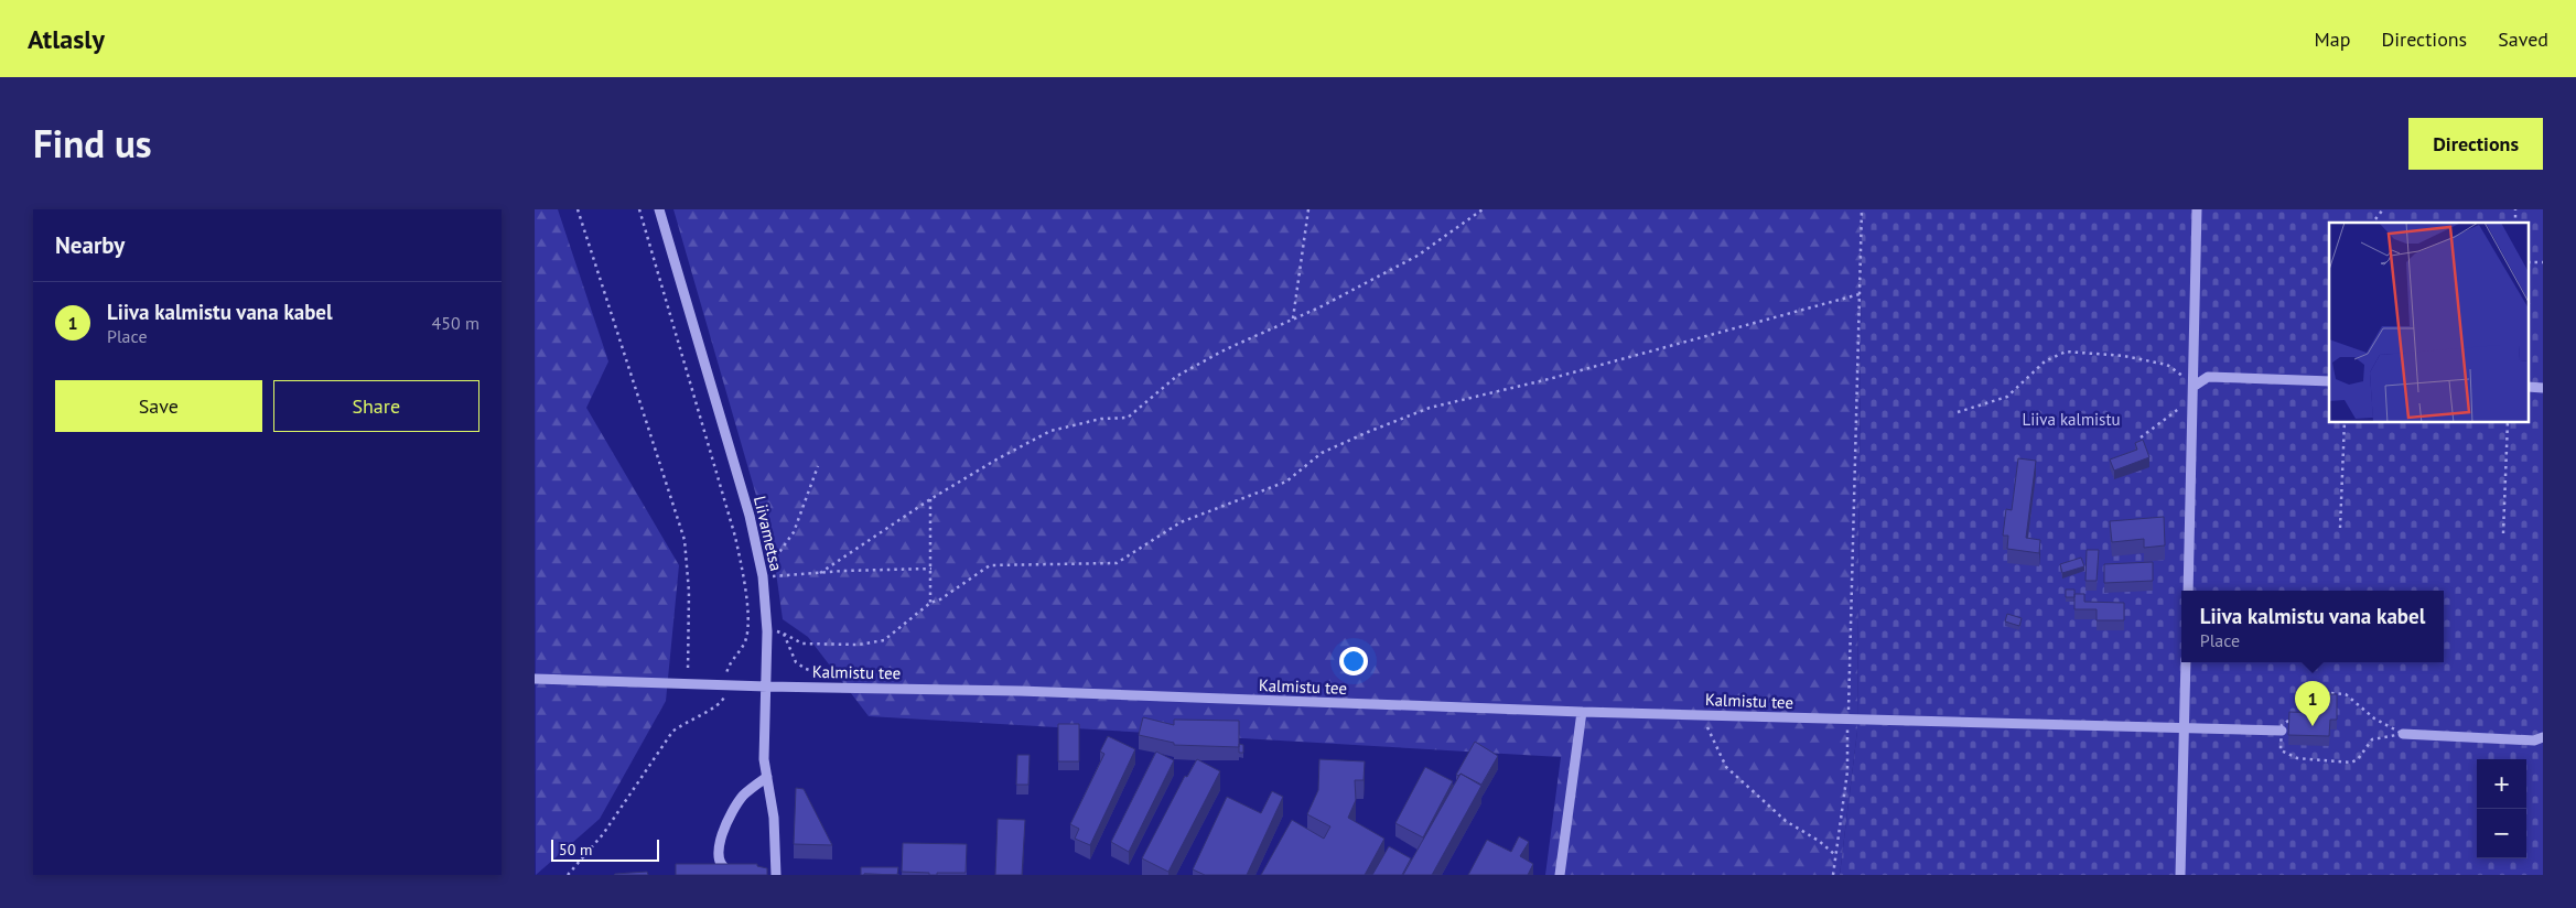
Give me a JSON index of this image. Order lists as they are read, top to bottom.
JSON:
{
  "streets": {
    "street": ["Liivametsa", "Kalmistu tee"]
  },
  "crossings": [
    ["Liivametsa", "Kalmistu tee"]
  ],
  "parks": ["Liiva kalmistu"],
  "scale_bar": "50 m",
  "page": {
    "header": "Atlasly",
    "nav": ["Map", "Directions", "Saved"],
    "title": "Find us",
    "buttons": [
      "Directions",
      ["Save", "Share"]
    ],
    "heading": "Nearby",
    "list": [
      {
        "mark": "1",
        "name": "Liiva kalmistu vana kabel",
        "note": "Place",
        "value": "450 m"
      }
    ],
    "popup": ["Liiva kalmistu vana kabel", "Place"],
    "pins": "1",
    "map_buttons": ["+", "−"],
    "scale": "50 m"
  }
}
